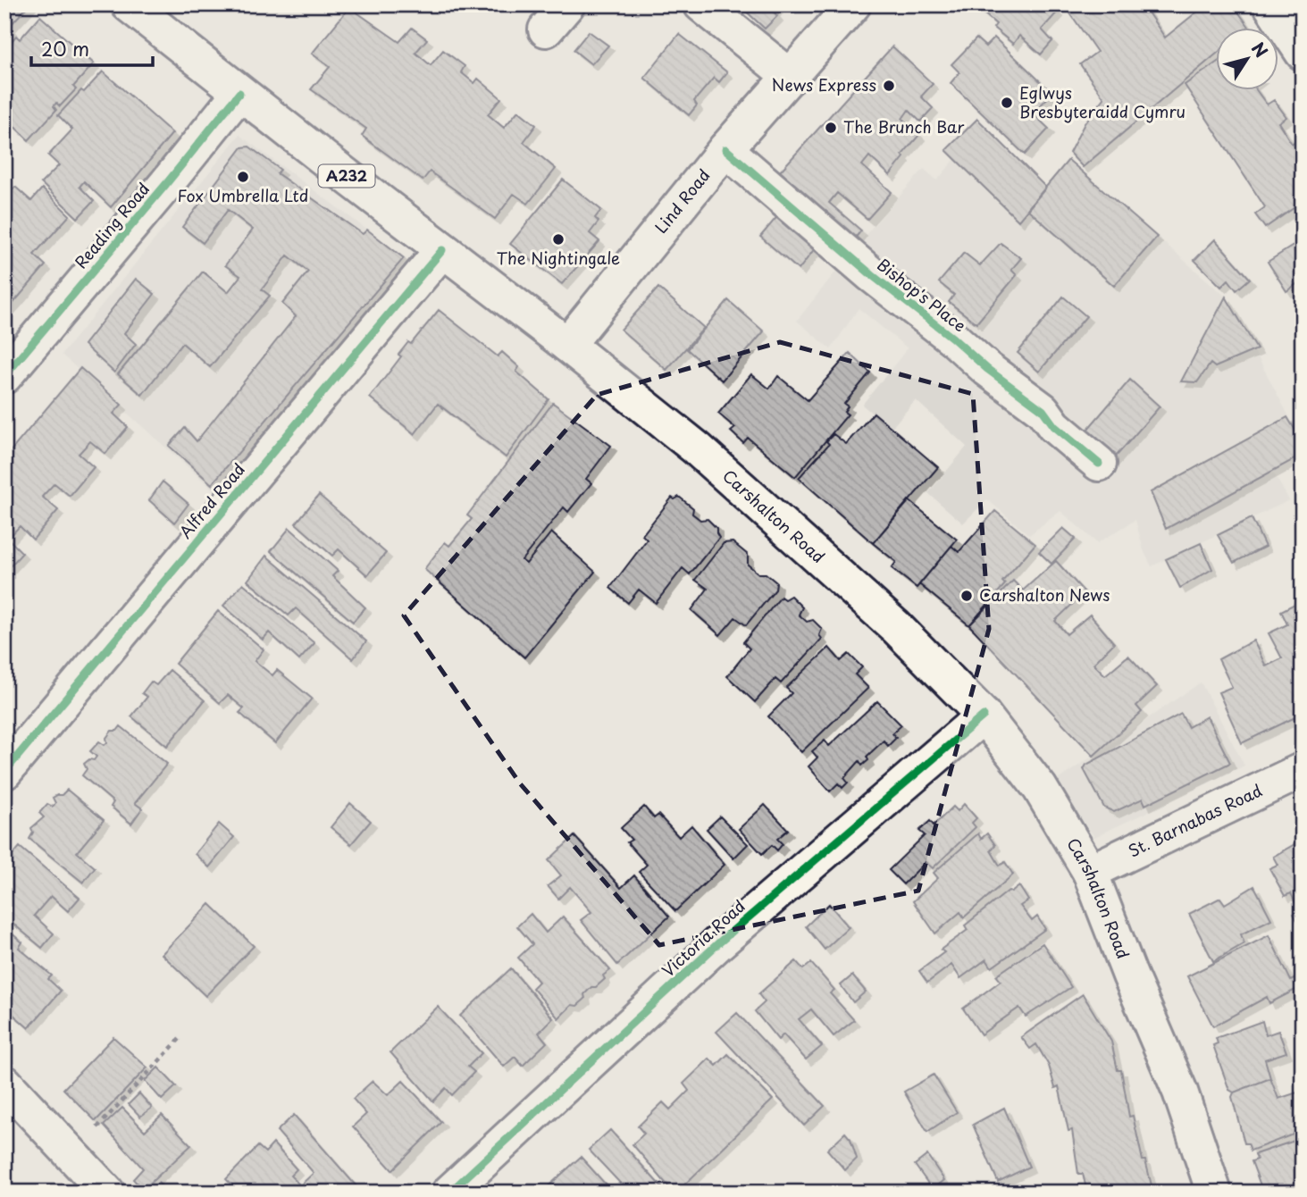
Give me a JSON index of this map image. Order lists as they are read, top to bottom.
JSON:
{
  "streets": {
    "main road": [
      "A232",
      "Lind Road",
      "Reading Road",
      "Bishop's Place",
      "Alfred Road",
      "Carshalton Road",
      "St. Barnabas Road",
      "Victoria Road"
    ]
  },
  "crossings": [
    ["Lind Road", "Bishop's Place"],
    ["Lind Road", "Carshalton Road"],
    ["Reading Road", "Carshalton Road"],
    ["Alfred Road", "Carshalton Road"],
    ["Carshalton Road", "St. Barnabas Road"],
    ["Carshalton Road", "Victoria Road"]
  ],
  "places": [
    "News Express",
    "Eglwys Bresbyteraidd Cymru",
    "The Brunch Bar",
    "Fox Umbrella Ltd",
    "The Nightingale",
    "Carshalton News"
  ],
  "scale_bar": "20 m",
  "north": "top right"
}
